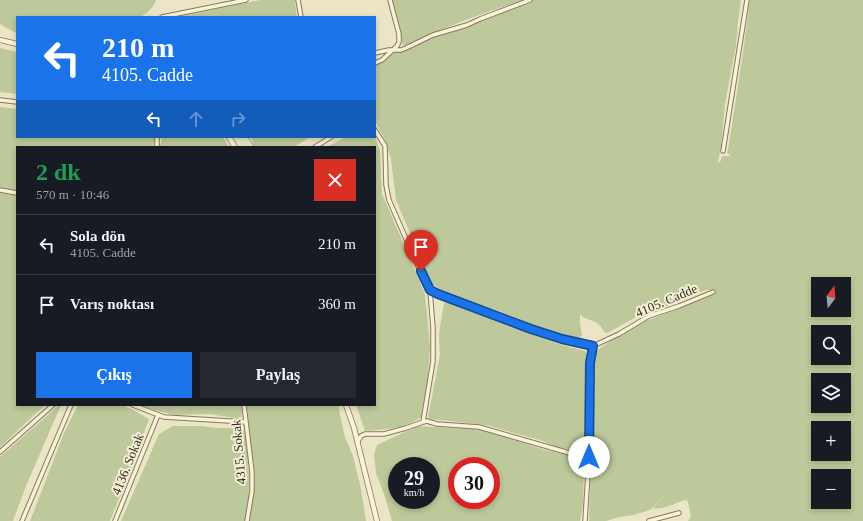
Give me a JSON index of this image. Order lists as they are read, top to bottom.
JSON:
{
  "streets": {
    "street": ["4105. Cadde", "4315. Sokak", "4136. Sokak"]
  },
  "north": "top",
  "page": {
    "turn": ["210 m", "4105. Cadde"],
    "heading": ["2 dk", "570 m · 10:46"],
    "list": [
      {
        "name": "Sola dön",
        "note": "4105. Cadde",
        "value": "210 m"
      },
      {
        "name": "Varış noktası",
        "value": "360 m"
      }
    ],
    "map_buttons": ["+", "−"],
    "buttons": ["Çıkış", "Paylaş"],
    "speed": "29 km/h",
    "limit": "30"
  }
}
